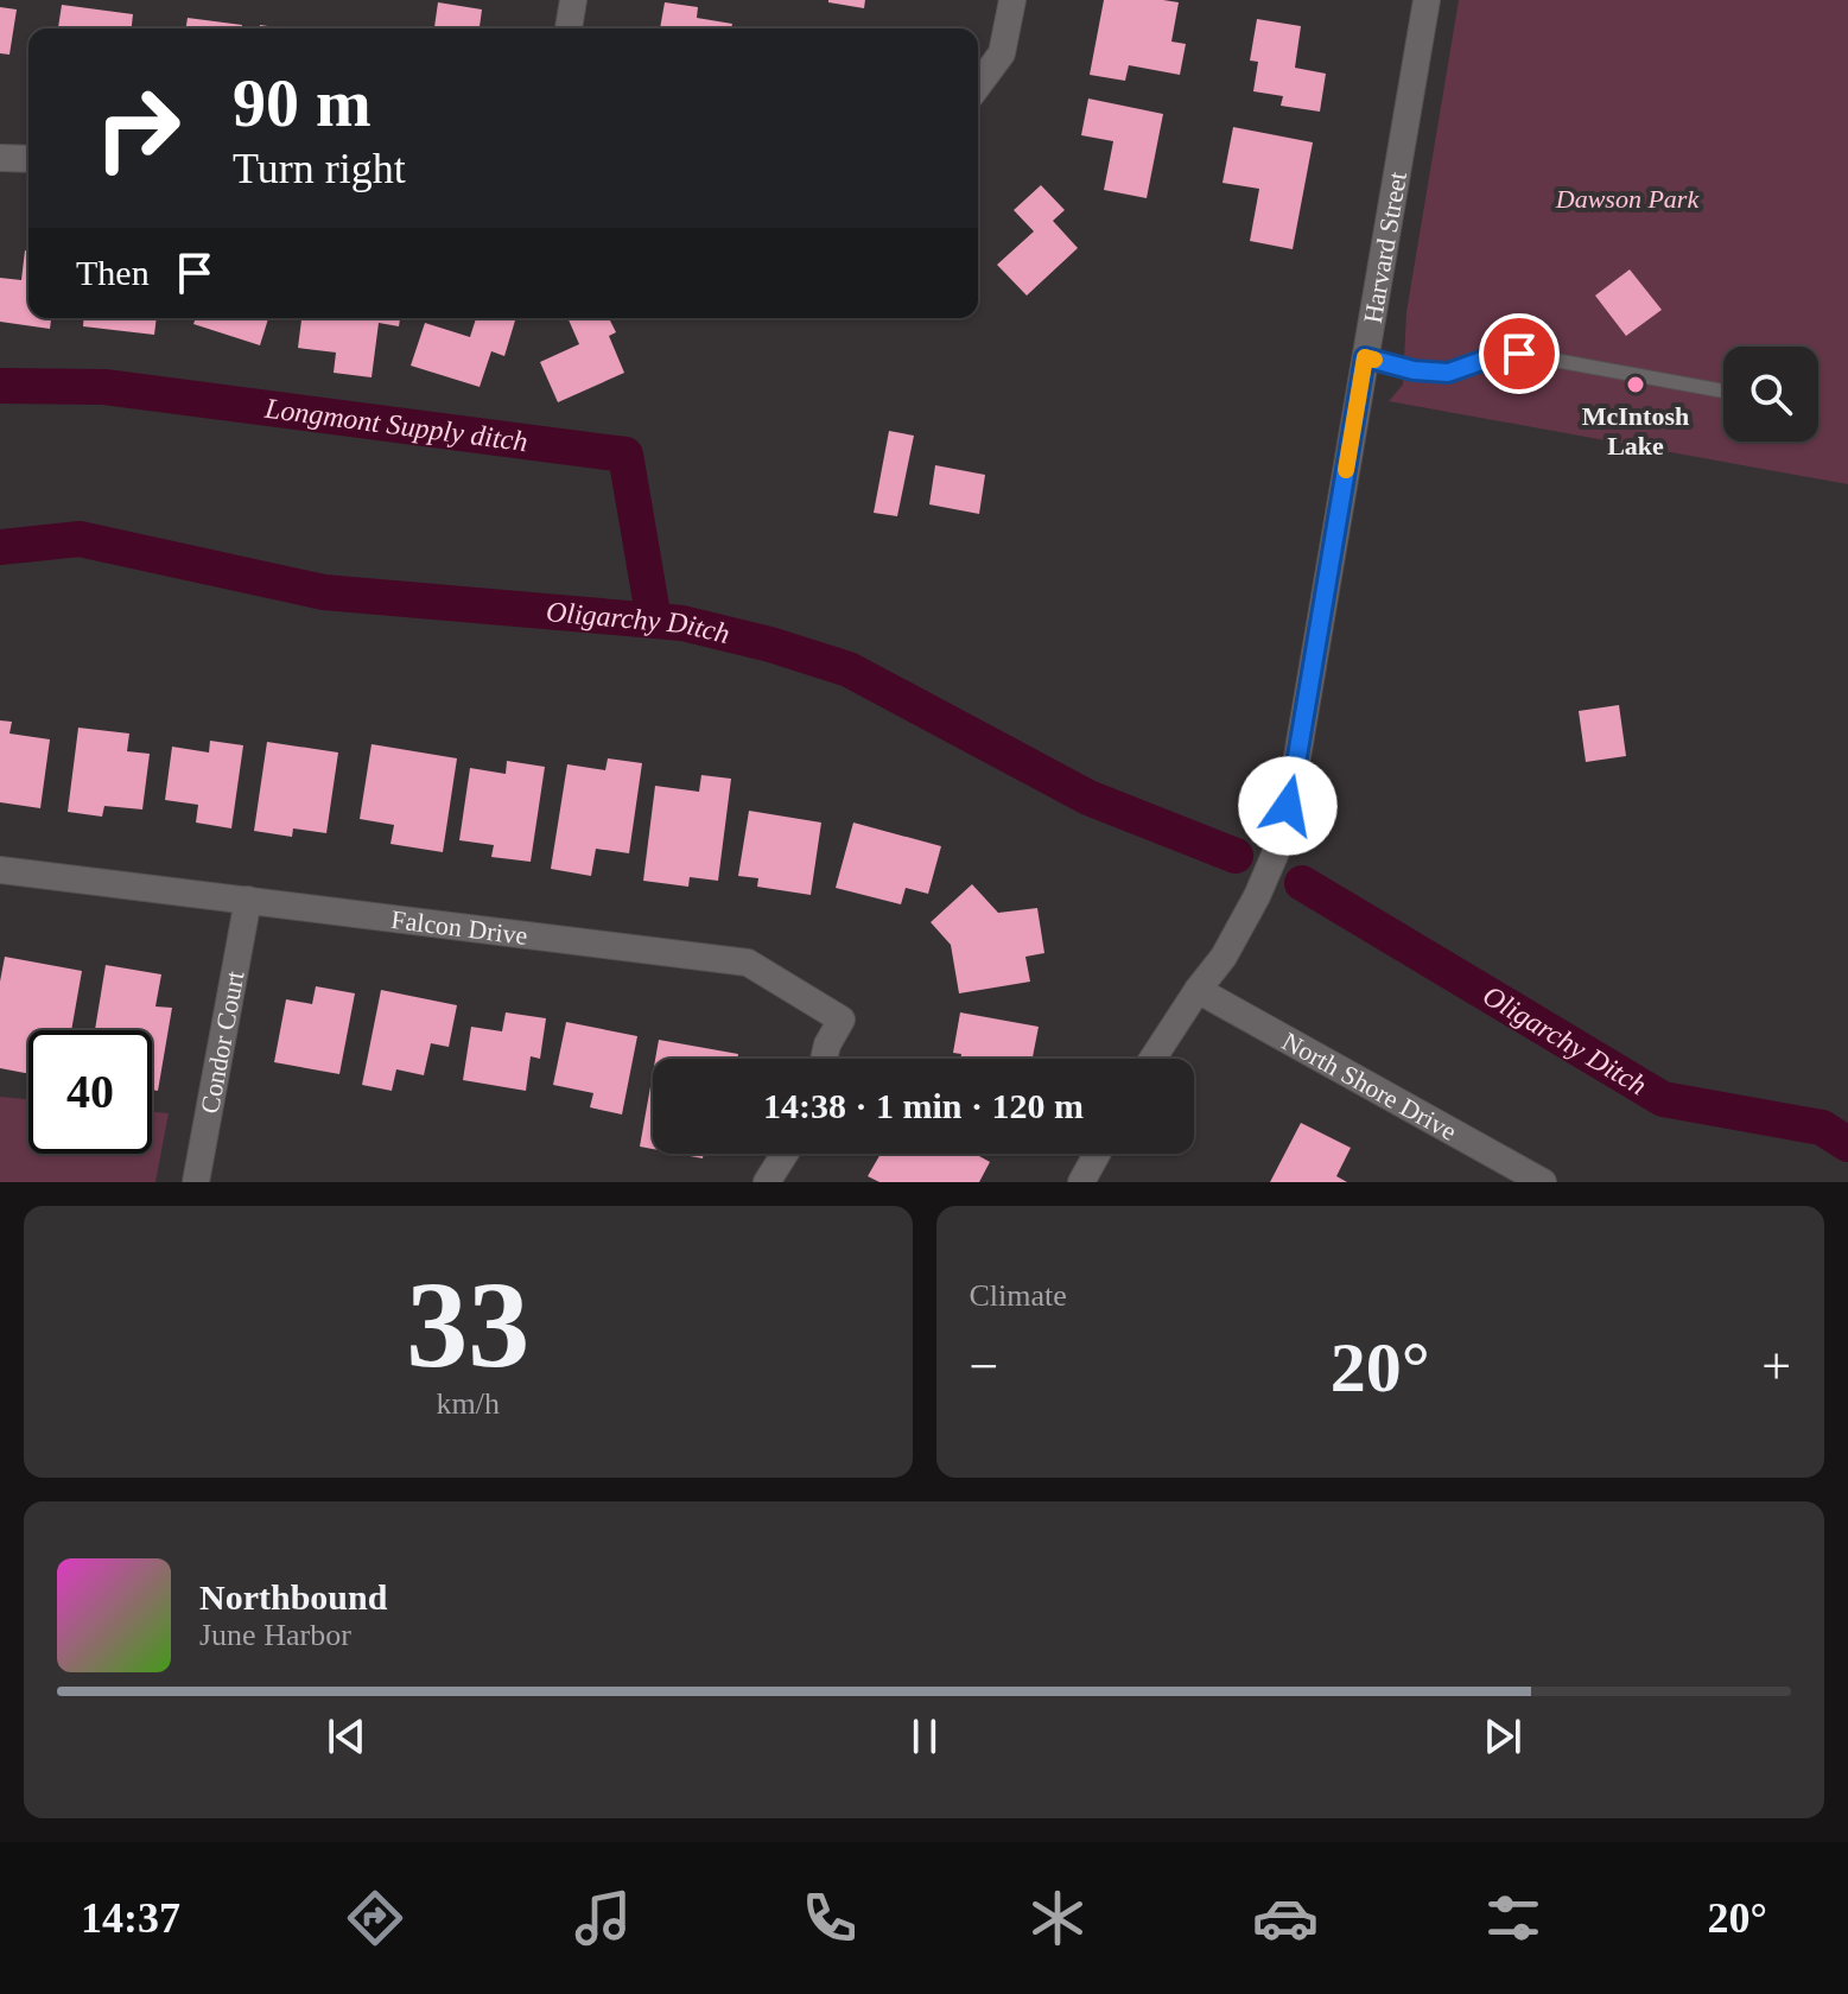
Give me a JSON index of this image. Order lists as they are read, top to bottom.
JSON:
{
  "streets": {
    "street": [
      "Harvard Street",
      "Falcon Drive",
      "Condor Court",
      "North Shore Drive"
    ]
  },
  "crossings": [
    ["Harvard Street", "North Shore Drive"],
    ["Falcon Drive", "Condor Court"]
  ],
  "water": ["Longmont Supply ditch", "Oligarchy Ditch"],
  "parks": ["Dawson Park"],
  "places": ["McIntosh Lake"],
  "page": {
    "turn": ["90 m", "Turn right"],
    "then": "Then",
    "limit": "40",
    "trip": "14:38 · 1 min · 120 m",
    "tile": [
      ["33", "km/h"],
      "Climate"
    ],
    "heat": ["−", "20°", "+"],
    "song": ["Northbound", "June Harbor"],
    "tabs": ["14:37", "20°"]
  }
}
